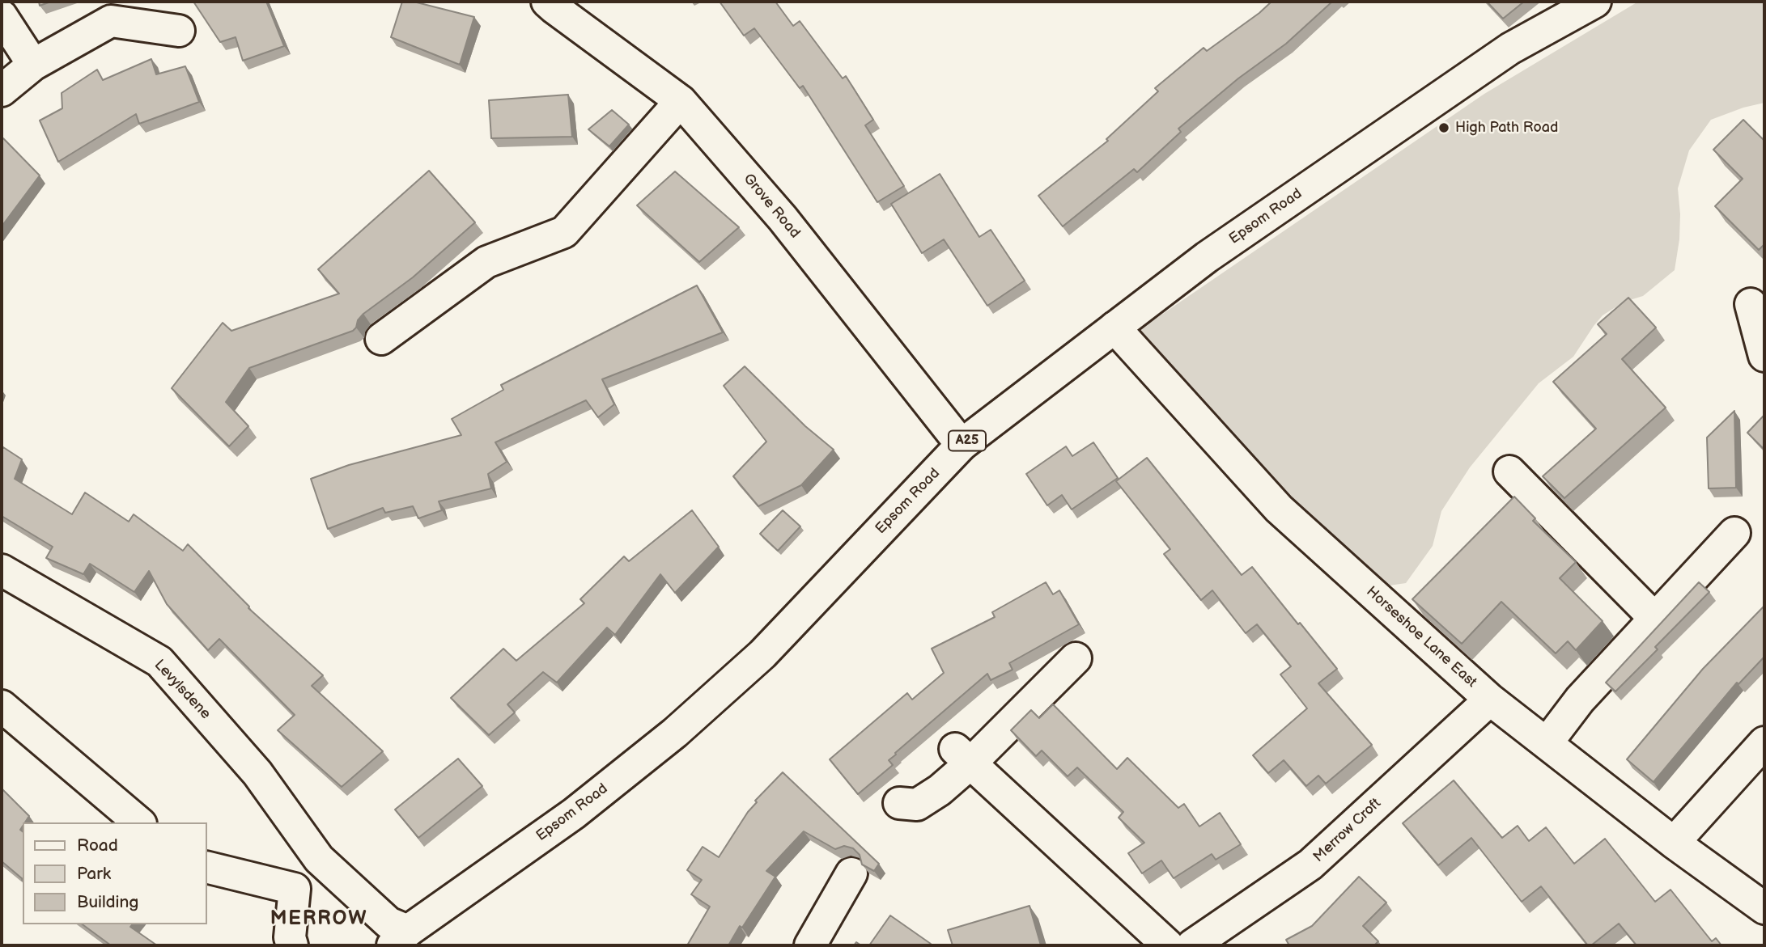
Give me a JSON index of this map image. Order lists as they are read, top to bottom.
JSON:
{
  "streets": {
    "street": [
      "Grove Road",
      "Epsom Road",
      "A25",
      "Horseshoe Lane East",
      "Levylsdene",
      "Merrow Croft"
    ]
  },
  "crossings": [
    ["Grove Road", "Epsom Road"],
    ["Epsom Road", "Horseshoe Lane East"],
    ["Epsom Road", "Levylsdene"],
    ["Horseshoe Lane East", "Merrow Croft"]
  ],
  "districts": ["MERROW"],
  "places": ["High Path Road"],
  "legend": ["Road", "Park", "Building"]
}
